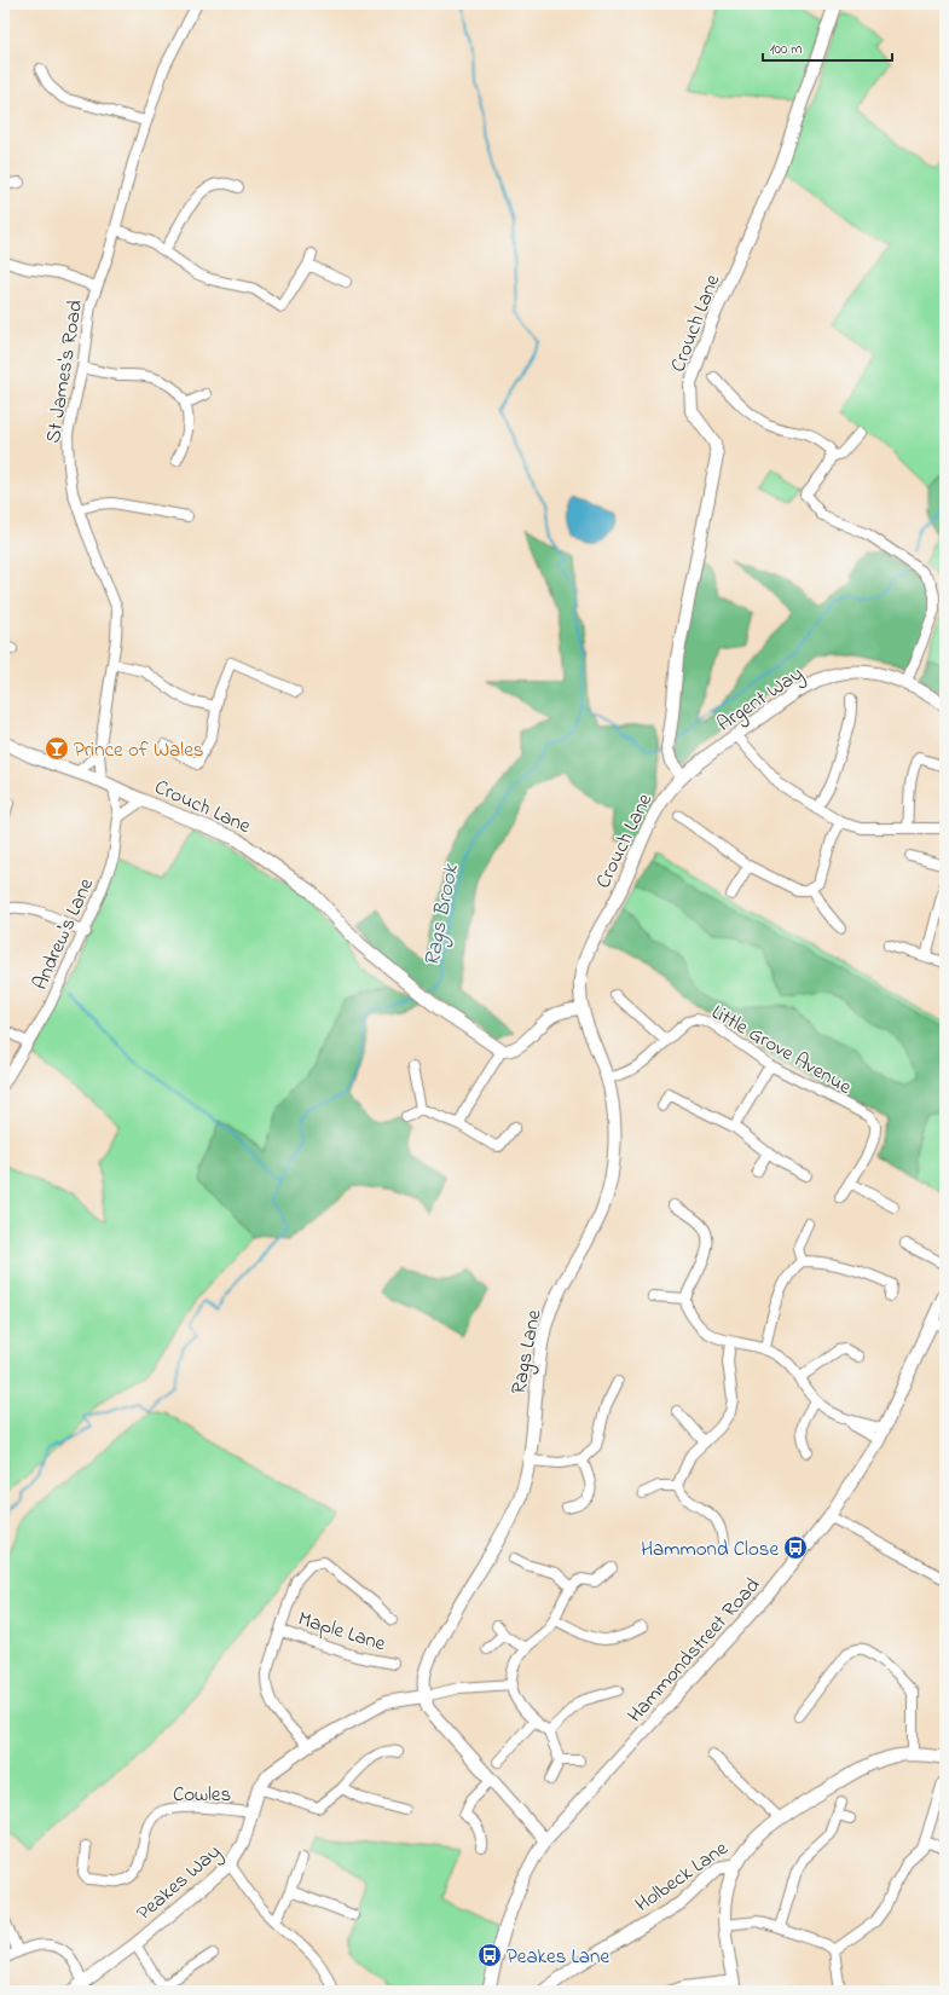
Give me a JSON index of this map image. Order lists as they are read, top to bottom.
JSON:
{
  "streets": {
    "street": [
      "Crouch Lane",
      "St James's Road",
      "Argent Way",
      "Andrew's Lane",
      "Little Grove Avenue",
      "Rags Lane",
      "Maple Lane",
      "Hammondstreet Road",
      "Cowles",
      "Holbeck Lane",
      "Peakes Way"
    ]
  },
  "crossings": [
    ["Crouch Lane", "St James's Road"],
    ["Crouch Lane", "Argent Way"],
    ["Crouch Lane", "Andrew's Lane"],
    ["Crouch Lane", "Rags Lane"],
    ["Little Grove Avenue", "Rags Lane"],
    ["Rags Lane", "Peakes Way"],
    ["Cowles", "Peakes Way"]
  ],
  "water": ["Rags Brook"],
  "places": {
    "bar": ["Prince of Wales"],
    "bus stop": ["Hammond Close", "Peakes Lane"]
  },
  "scale_bar": "100 m"
}
